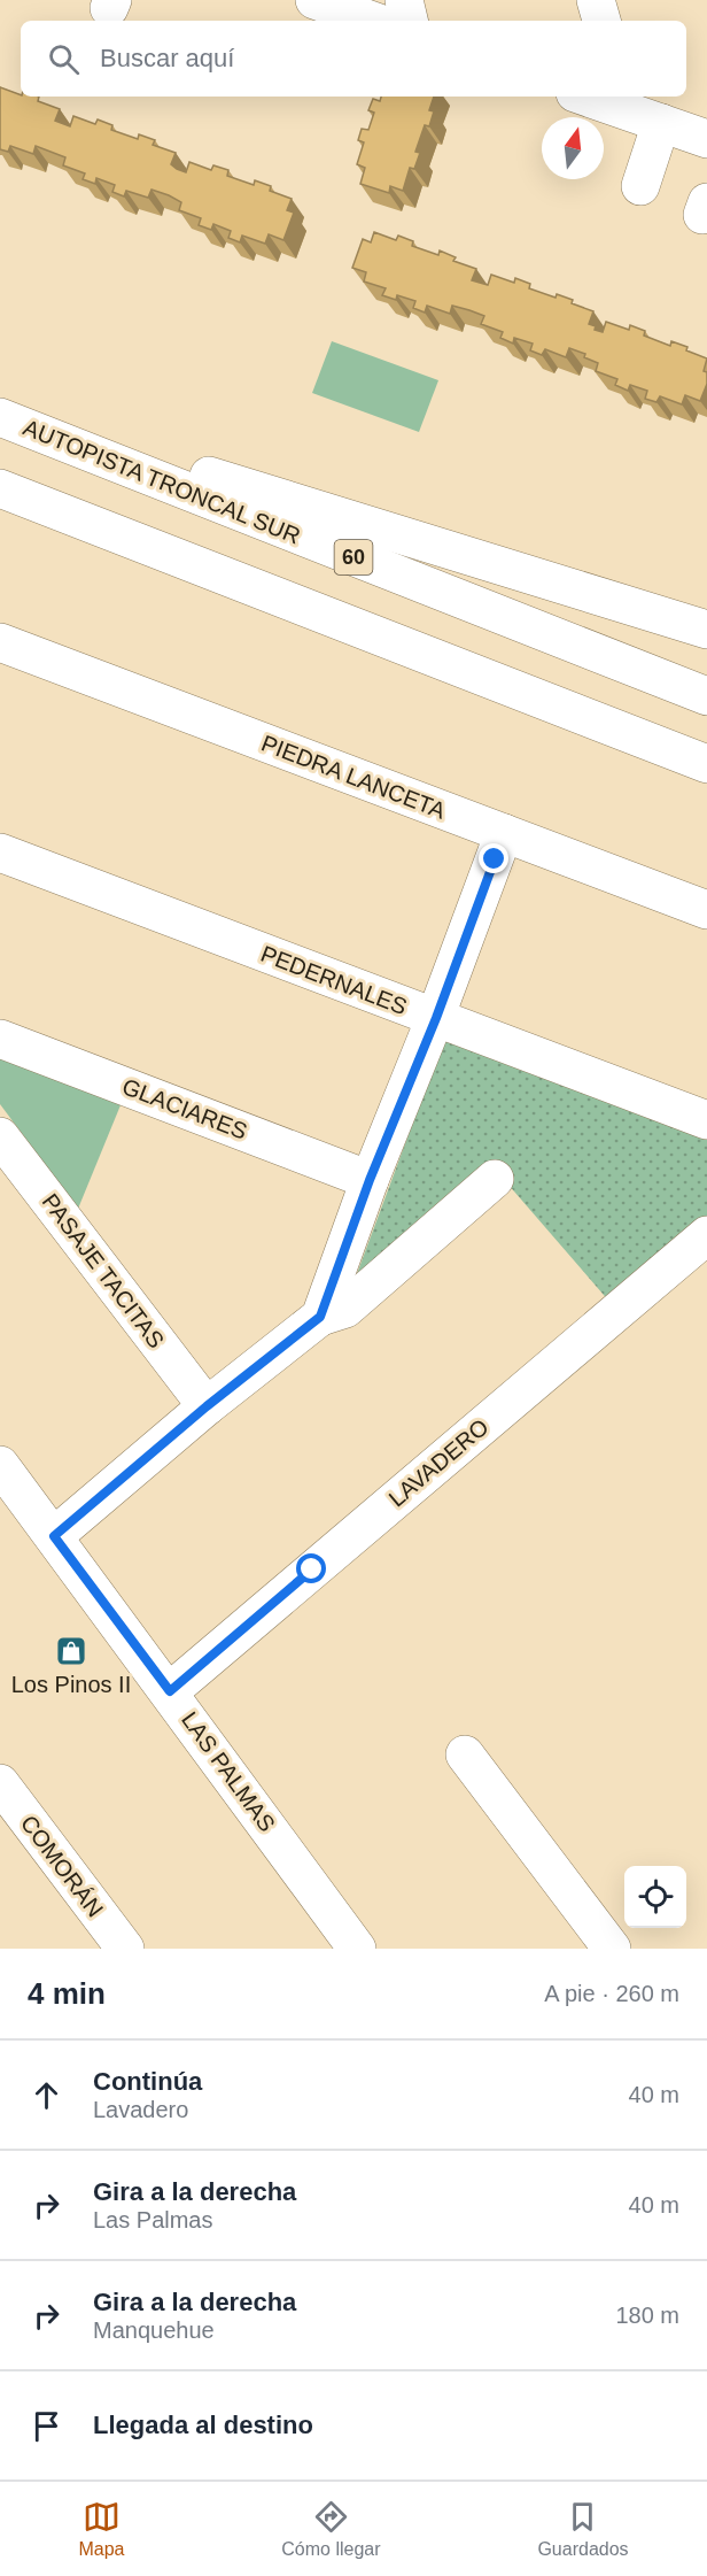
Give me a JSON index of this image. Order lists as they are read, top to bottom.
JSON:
{
  "streets": {
    "main road": [
      "AUTOPISTA TRONCAL SUR",
      "60",
      "PIEDRA LANCETA",
      "PEDERNALES",
      "GLACIARES",
      "PASAJE TACITAS",
      "LAVADERO",
      "LAS PALMAS",
      "COMORÁN"
    ]
  },
  "crossings": [
    ["LAVADERO", "LAS PALMAS"]
  ],
  "places": {
    "shop": ["Los Pinos II"]
  },
  "north": "top",
  "page": {
    "search": "Buscar aquí",
    "heading": ["4 min", "A pie · 260 m"],
    "list": [
      ["Continúa", "Lavadero", "40 m"],
      ["Gira a la derecha", "Las Palmas", "40 m"],
      ["Gira a la derecha", "Manquehue", "180 m"],
      "Llegada al destino"
    ],
    "nav": ["Mapa", "Cómo llegar", "Guardados"]
  }
}
